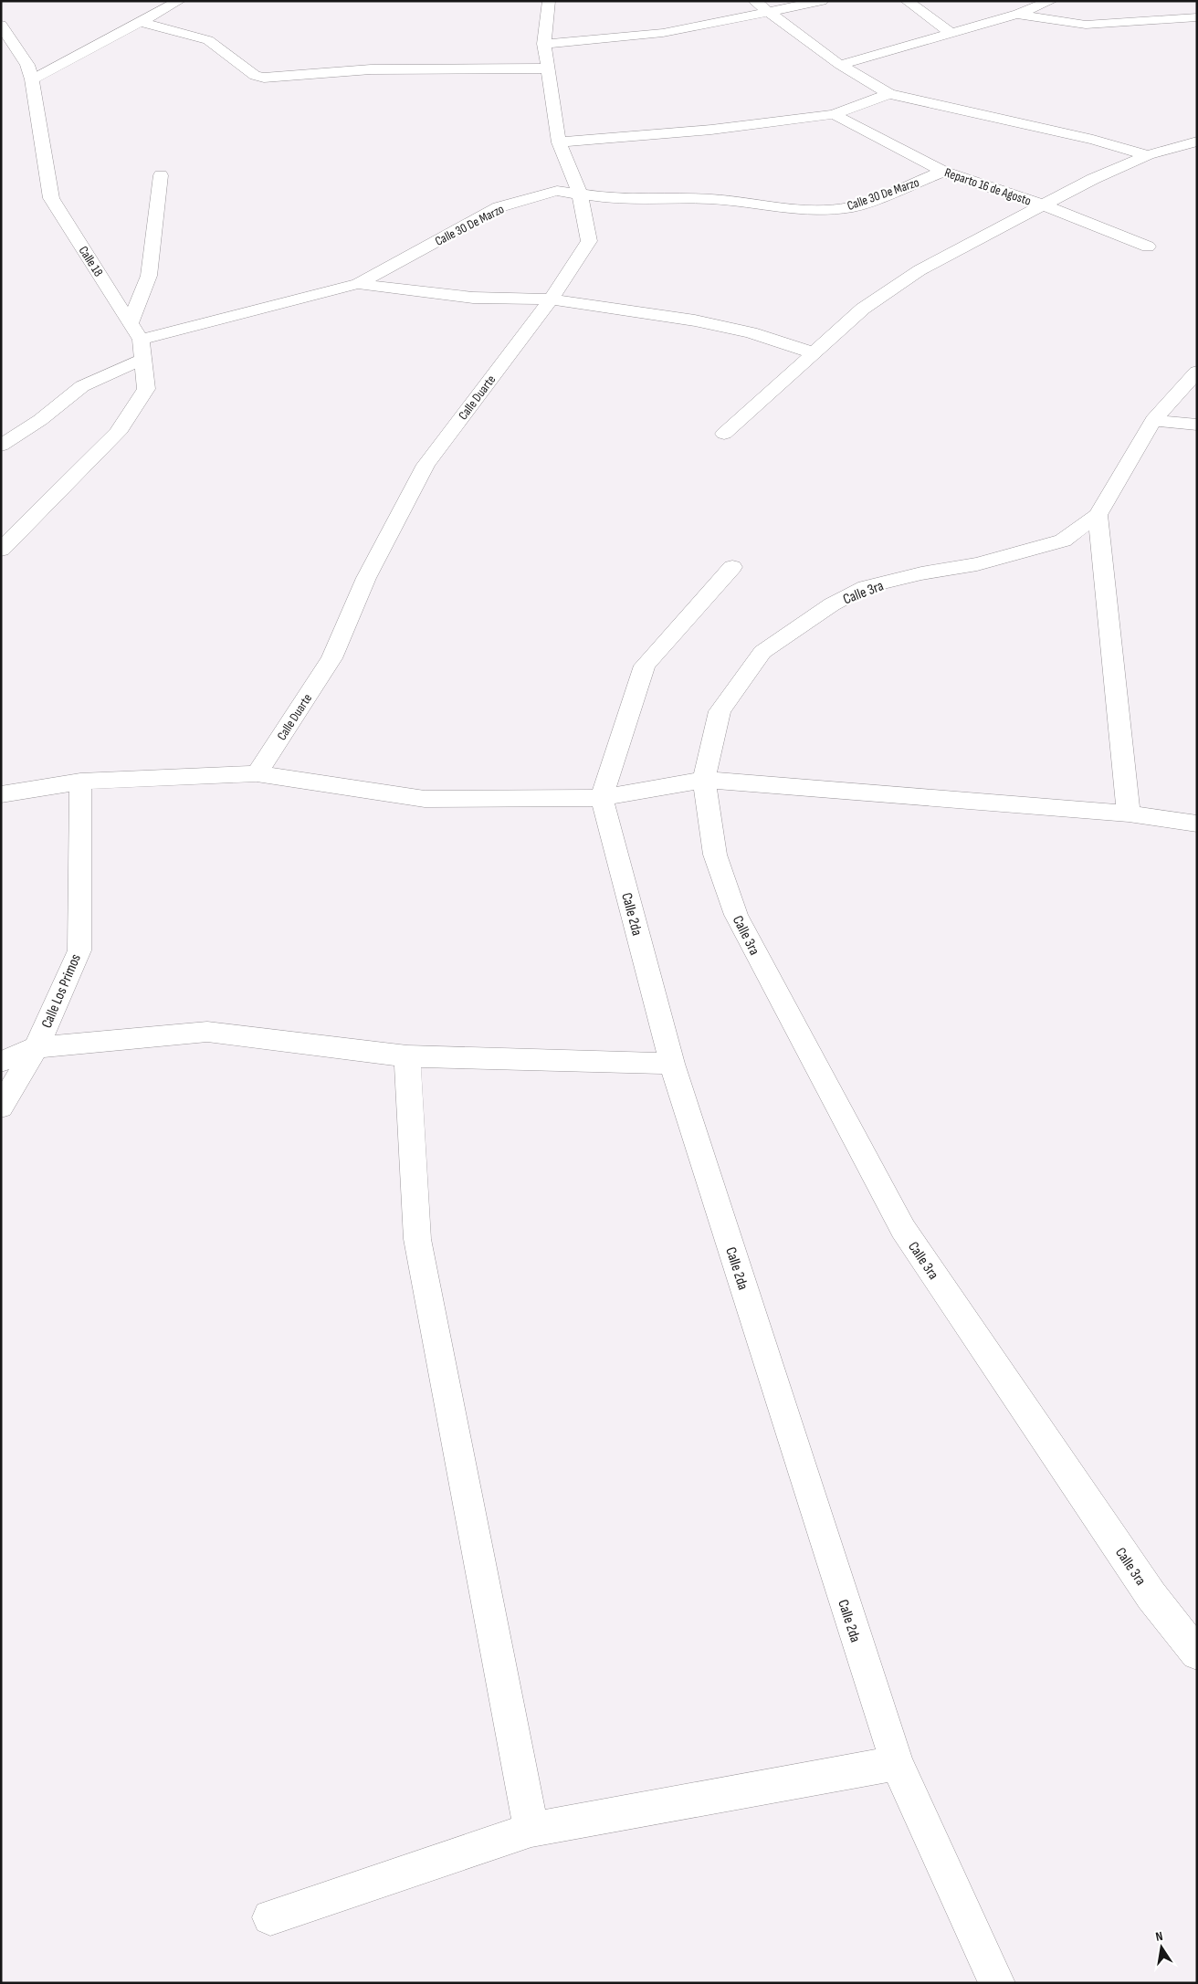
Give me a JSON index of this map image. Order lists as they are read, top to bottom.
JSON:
{
  "streets": {
    "street": [
      "Reparto 16 de Agosto",
      "Calle 30 De Marzo",
      "Calle 18",
      "Calle Duarte",
      "Calle 3ra",
      "Calle 2da",
      "Calle Los Primos"
    ]
  },
  "crossings": [
    ["Reparto 16 de Agosto", "Calle 30 De Marzo"],
    ["Calle 30 De Marzo", "Calle 18"],
    ["Calle 30 De Marzo", "Calle Duarte"]
  ],
  "north": "top"
}
